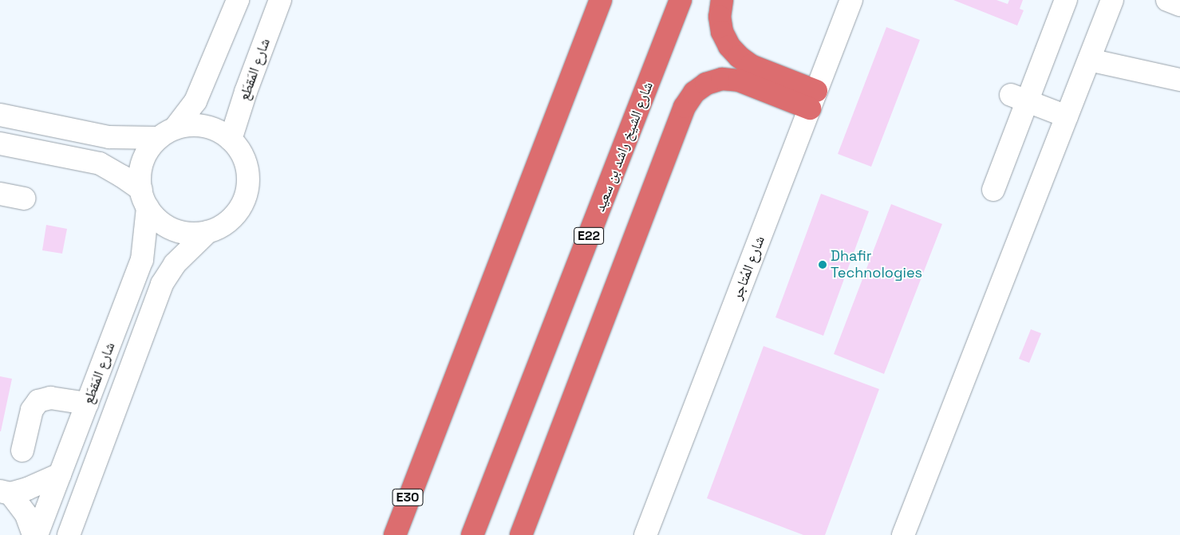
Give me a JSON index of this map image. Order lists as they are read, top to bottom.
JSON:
{
  "streets": {
    "highway": ["شارع الشيخ راشد بن سعيد", "E22", "E30"],
    "street": ["شارع المَقطَع", "شارع المُتاجر"]
  },
  "crossings": [
    ["شارع الشيخ راشد بن سعيد", "E22"]
  ],
  "places": ["Dhafir Technologies"]
}
